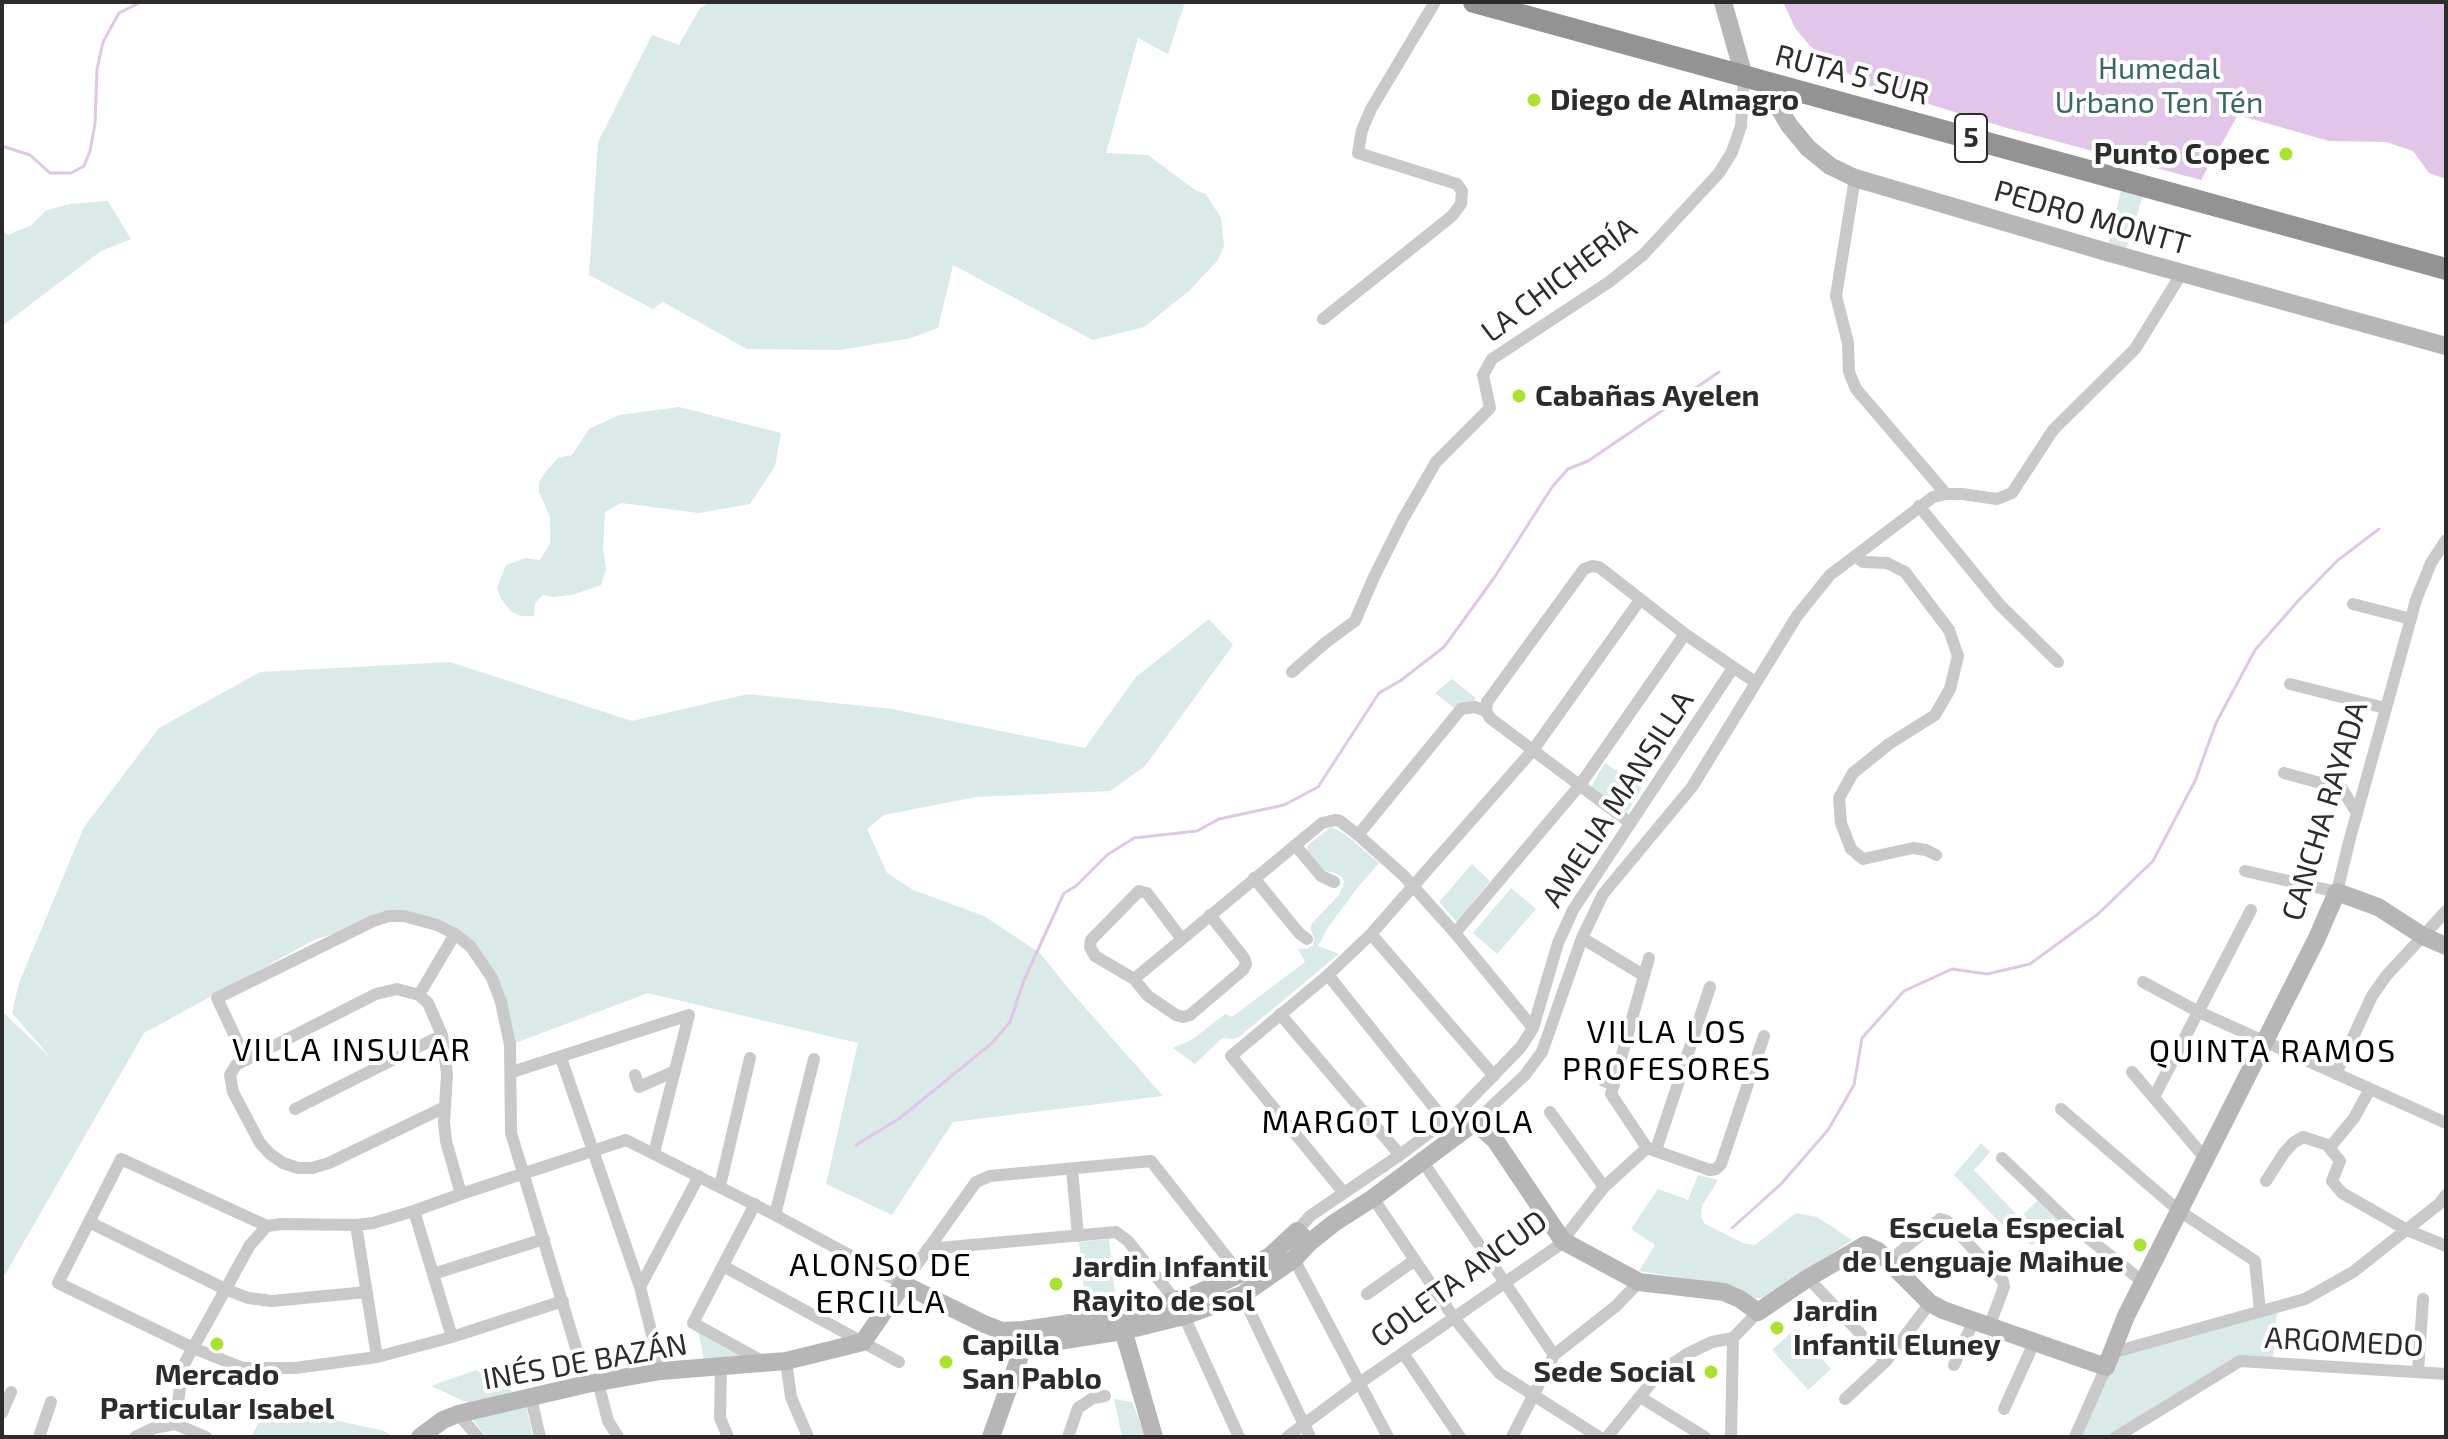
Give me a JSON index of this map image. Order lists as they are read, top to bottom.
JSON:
{
  "streets": {
    "highway": ["RUTA 5 SUR", "5"],
    "street": [
      "PEDRO MONTT",
      "LA CHICHERÍA",
      "AMELIA MANSILLA",
      "CANCHA RAYADA",
      "GOLETA ANCUD",
      "ARGOMEDO",
      "INÉS DE BAZÁN"
    ]
  },
  "crossings": [
    ["RUTA 5 SUR", "PEDRO MONTT"],
    ["RUTA 5 SUR", "LA CHICHERÍA"],
    ["PEDRO MONTT", "LA CHICHERÍA"]
  ],
  "districts": [
    "VILLA LOS PROFESORES",
    "VILLA INSULAR",
    "QUINTA RAMOS",
    "MARGOT LOYOLA",
    "ALONSO DE ERCILLA"
  ],
  "parks": ["Humedal Urbano Ten Tén"],
  "places": [
    "Diego de Almagro",
    "Punto Copec",
    "Cabañas Ayelen",
    "Escuela Especial de Lenguaje Maihue",
    "Jardin Infantil Rayito de sol",
    "Jardin Infantil Eluney",
    "Mercado Particular Isabel",
    "Capilla San Pablo",
    "Sede Social"
  ]
}
